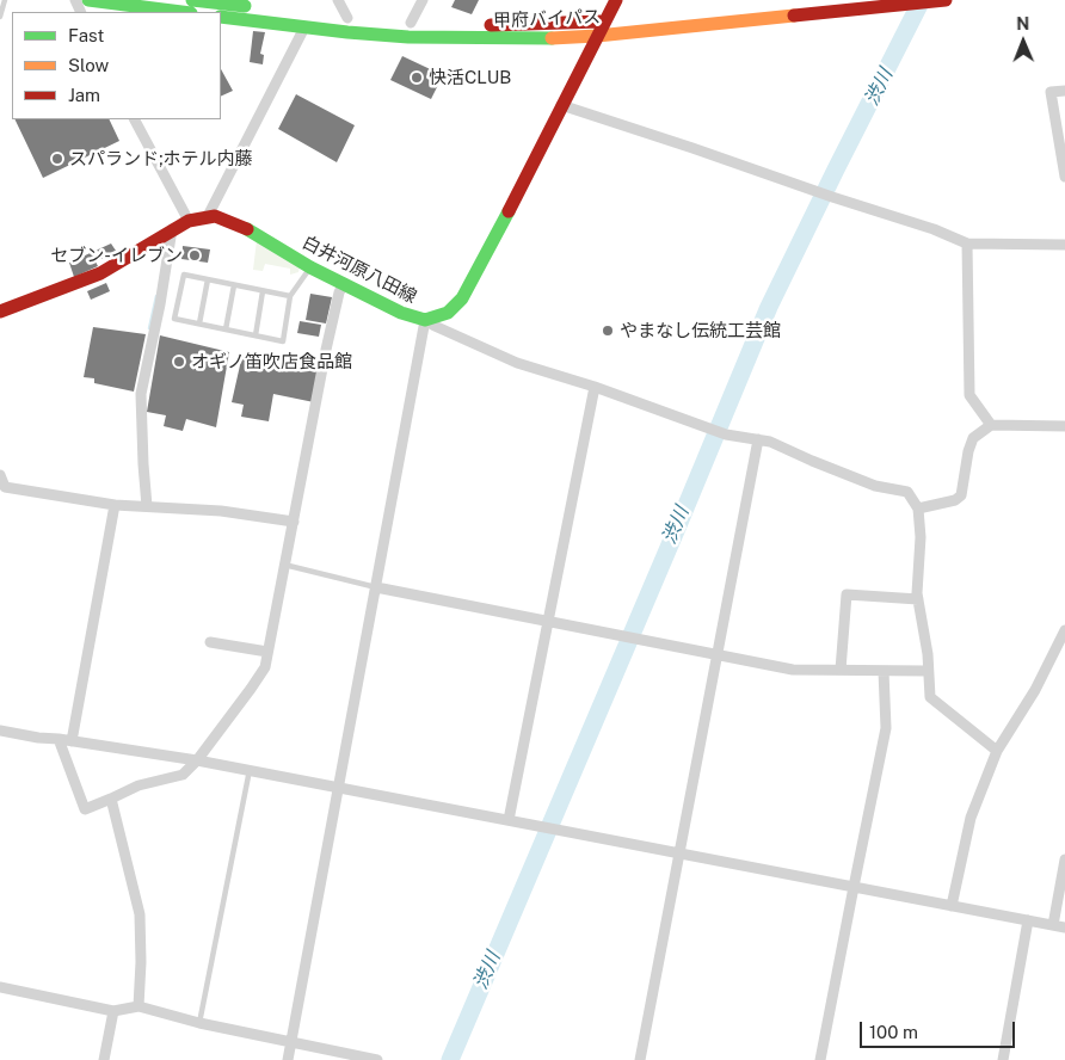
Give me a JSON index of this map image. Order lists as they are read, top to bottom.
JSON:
{
  "streets": {
    "main road": ["甲府バイパス", "白井河原八田線"]
  },
  "crossings": [
    ["甲府バイパス", "白井河原八田線"]
  ],
  "water": ["渋川"],
  "places": [
    "快活CLUB",
    "スパランド;ホテル内藤",
    "セブン-イレブン",
    "やまなし伝統工芸館",
    "オギノ笛吹店食品館"
  ],
  "legend": ["Fast", "Slow", "Jam"],
  "scale_bar": "100 m",
  "north": "top"
}
